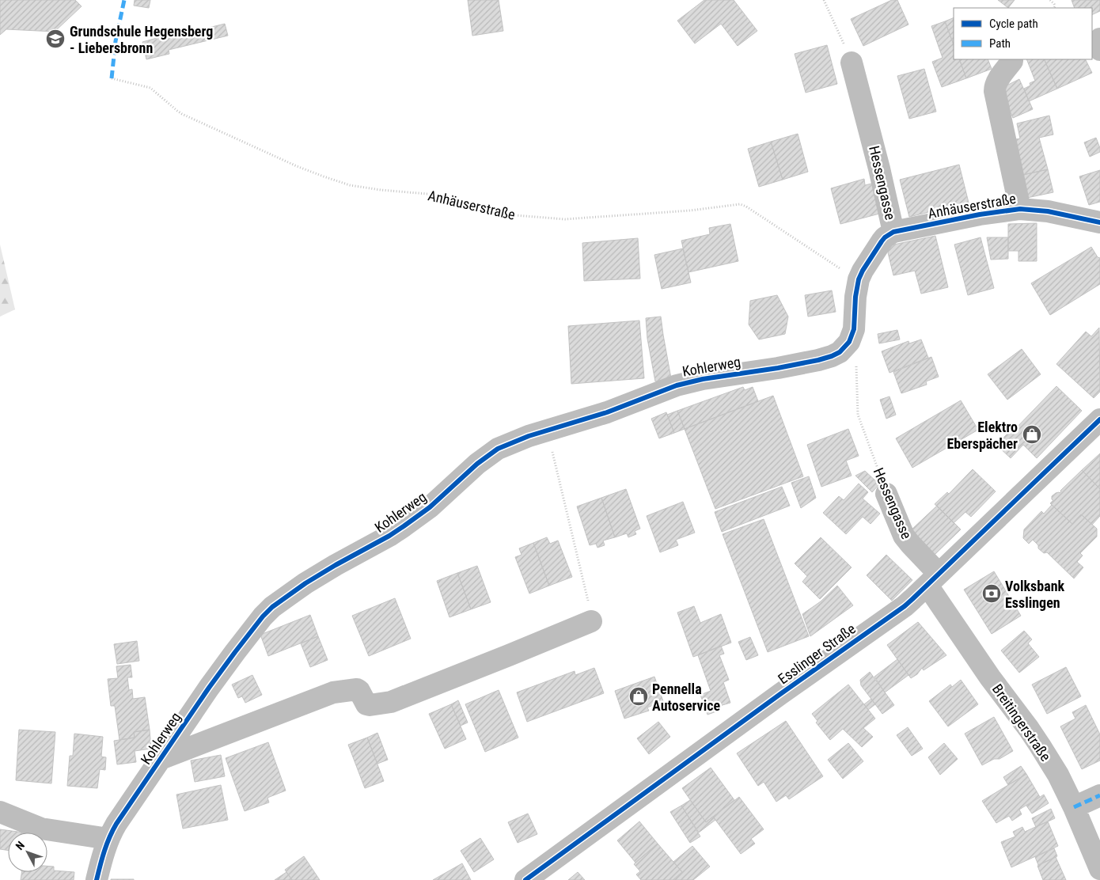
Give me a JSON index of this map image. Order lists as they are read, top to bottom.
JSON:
{
  "streets": {
    "street": [
      "Hessengasse",
      "Anhäuserstraße",
      "Kohlerweg",
      "Esslinger Straße",
      "Breitingerstraße"
    ]
  },
  "crossings": [
    ["Hessengasse", "Anhäuserstraße"],
    ["Hessengasse", "Kohlerweg"],
    ["Hessengasse", "Esslinger Straße"],
    ["Hessengasse", "Breitingerstraße"],
    ["Esslinger Straße", "Breitingerstraße"]
  ],
  "places": {
    "school or university": ["Grundschule Hegensberg - Liebersbronn"],
    "shop": ["Elektro Eberspächer", "Pennella Autoservice"],
    "bank": ["Volksbank Esslingen"]
  },
  "legend": ["Cycle path", "Path"],
  "north": "top left"
}
